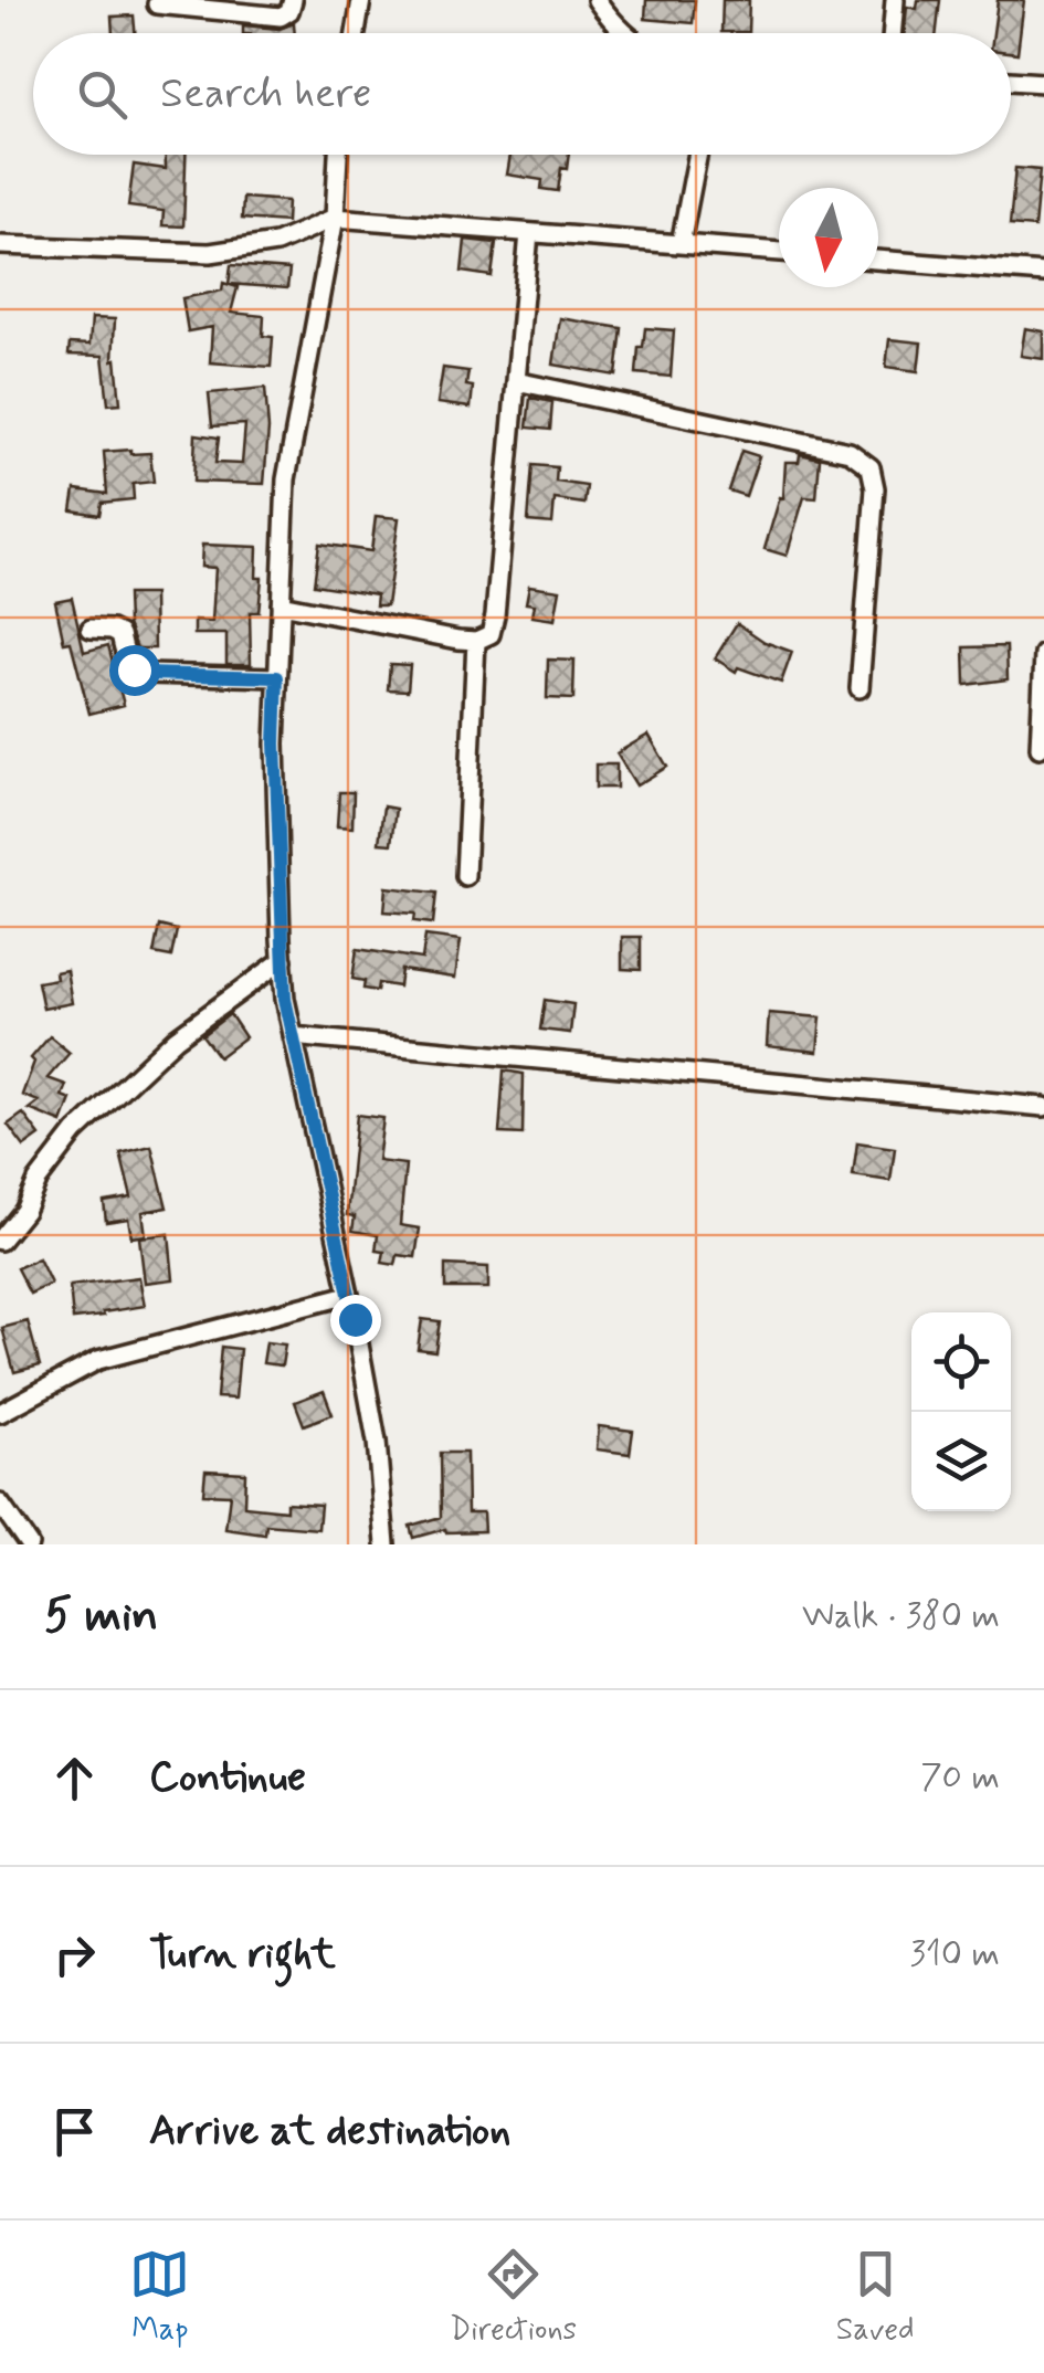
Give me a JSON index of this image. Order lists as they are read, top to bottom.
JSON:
{
  "north": "bottom",
  "page": {
    "search": "Search here",
    "heading": ["5 min", "Walk · 380 m"],
    "list": [
      ["Continue", "70 m"],
      ["Turn right", "310 m"],
      "Arrive at destination"
    ],
    "nav": ["Map", "Directions", "Saved"]
  }
}
